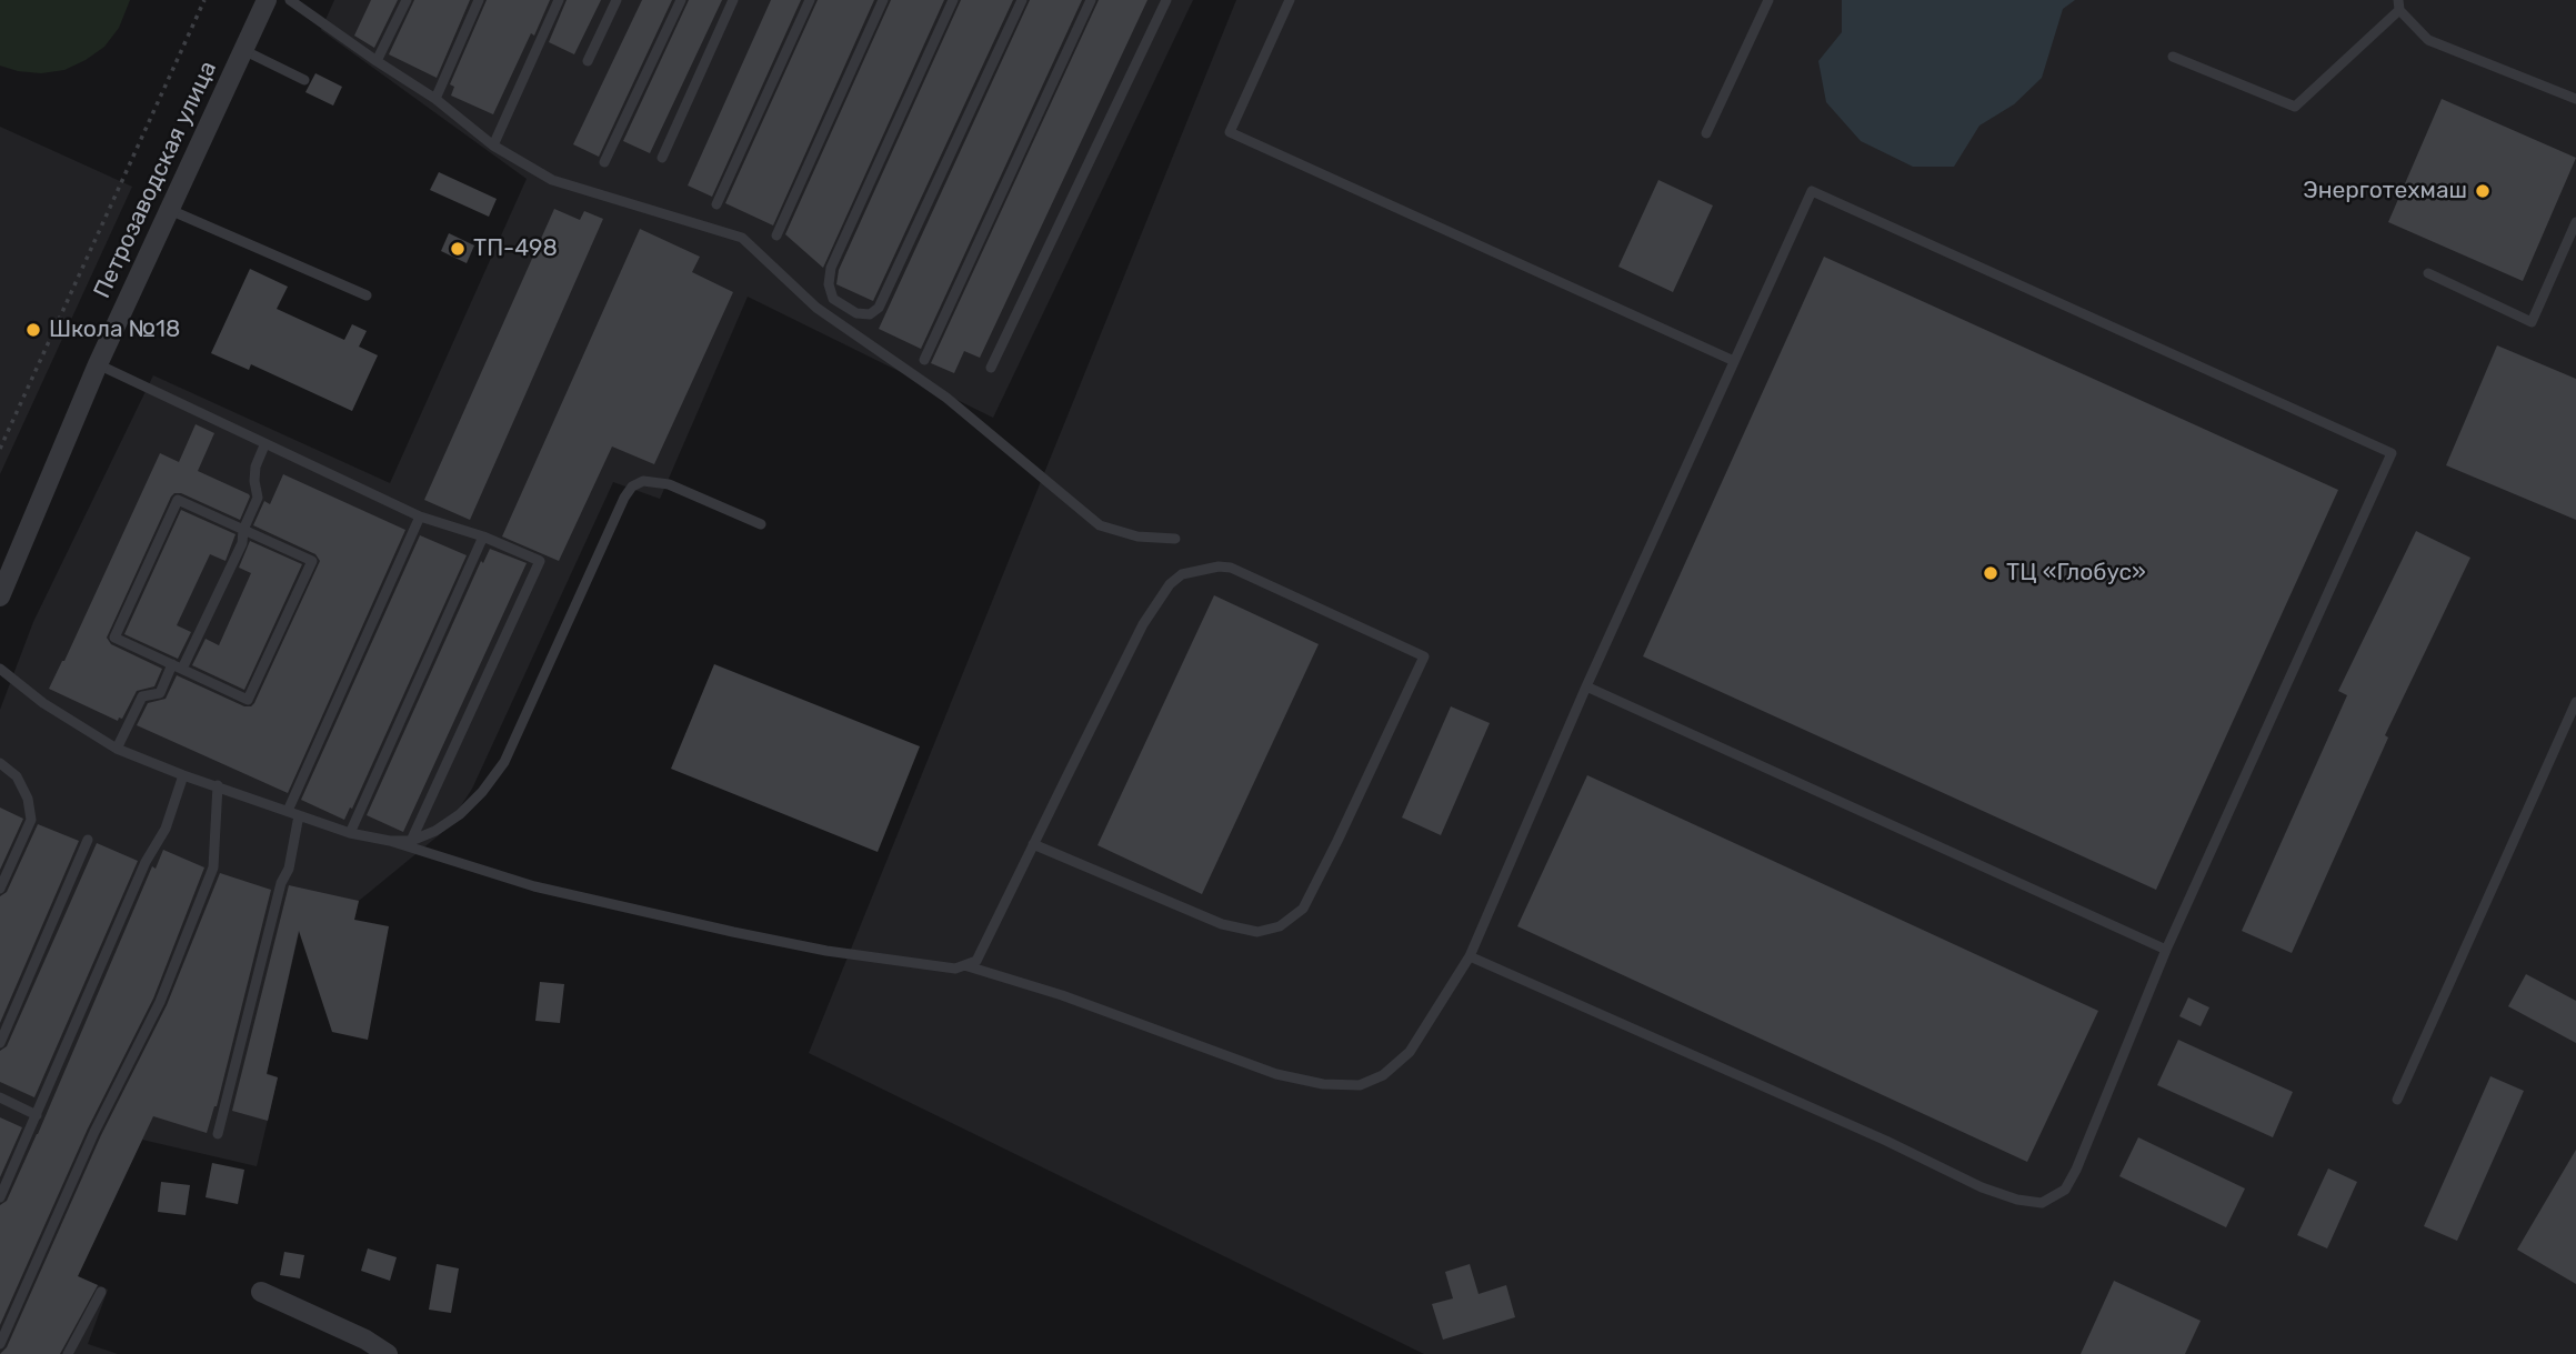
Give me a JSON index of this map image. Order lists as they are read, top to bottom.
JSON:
{
  "streets": {
    "street": ["Петрозаводская улица"]
  },
  "places": [
    "Энерготехмаш",
    "ТП-498",
    "Школа №18",
    "ТЦ «Глобус»"
  ]
}
